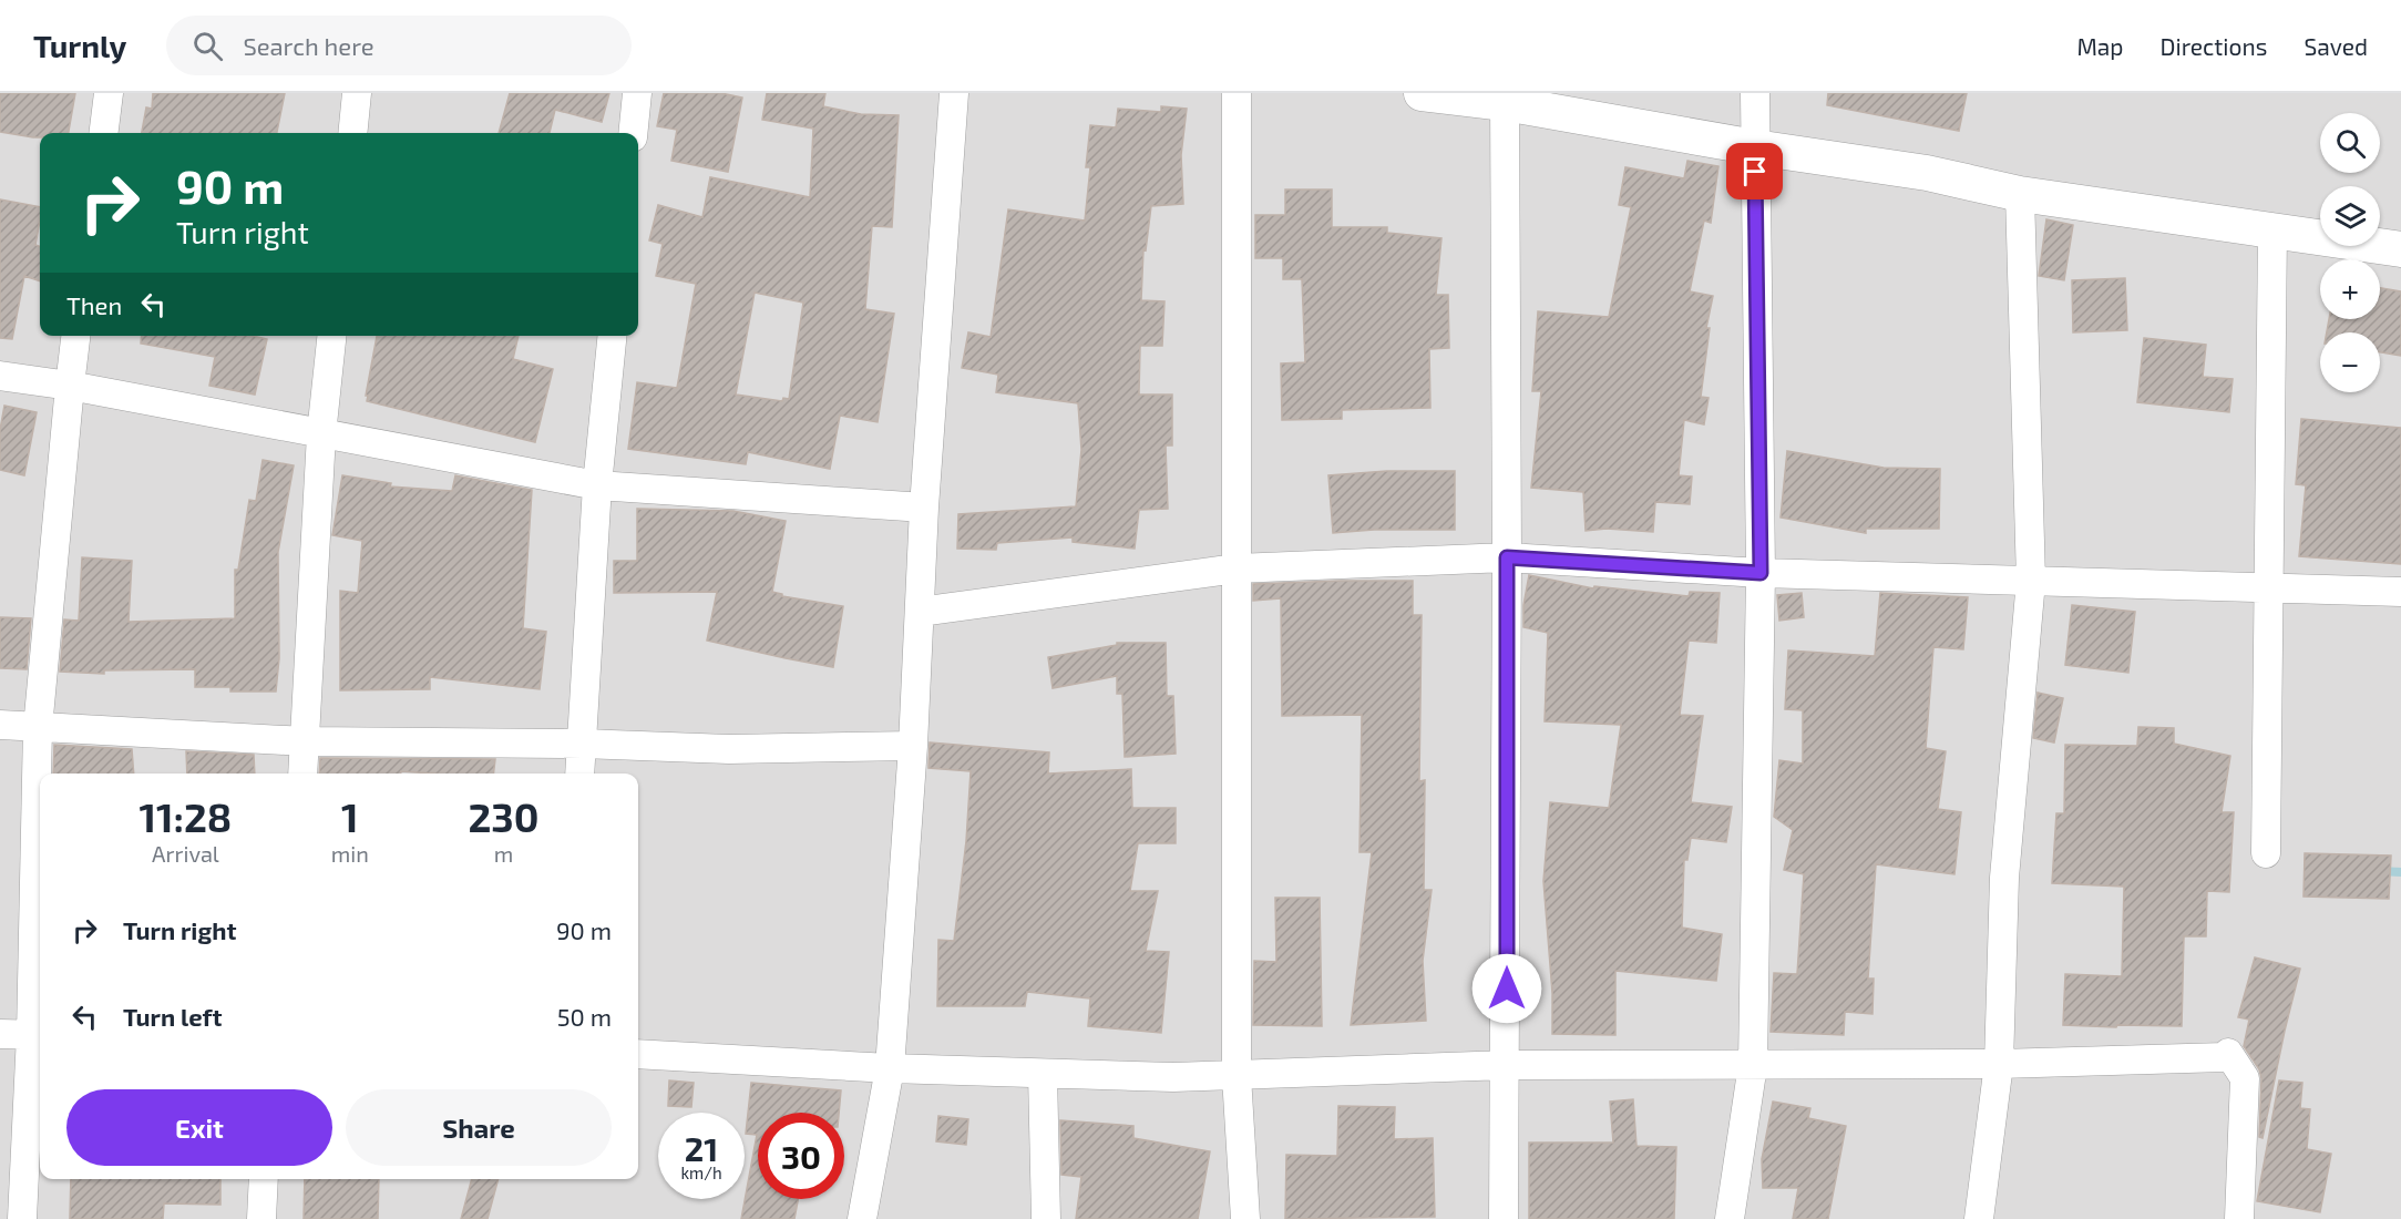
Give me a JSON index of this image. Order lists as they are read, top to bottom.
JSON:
{
  "page": {
    "header": "Turnly",
    "search": "Search here",
    "nav": ["Map", "Directions", "Saved"],
    "map_buttons": ["+", "−"],
    "turn": ["90 m", "Turn right"],
    "then": "Then",
    "eta": [
      "11:28",
      "Arrival",
      "1",
      "min",
      "230",
      "m"
    ],
    "list": [
      {
        "name": "Turn right",
        "value": "90 m"
      },
      {
        "name": "Turn left",
        "value": "50 m"
      }
    ],
    "buttons": ["Exit", "Share"],
    "speed": "21 km/h",
    "limit": "30"
  }
}
